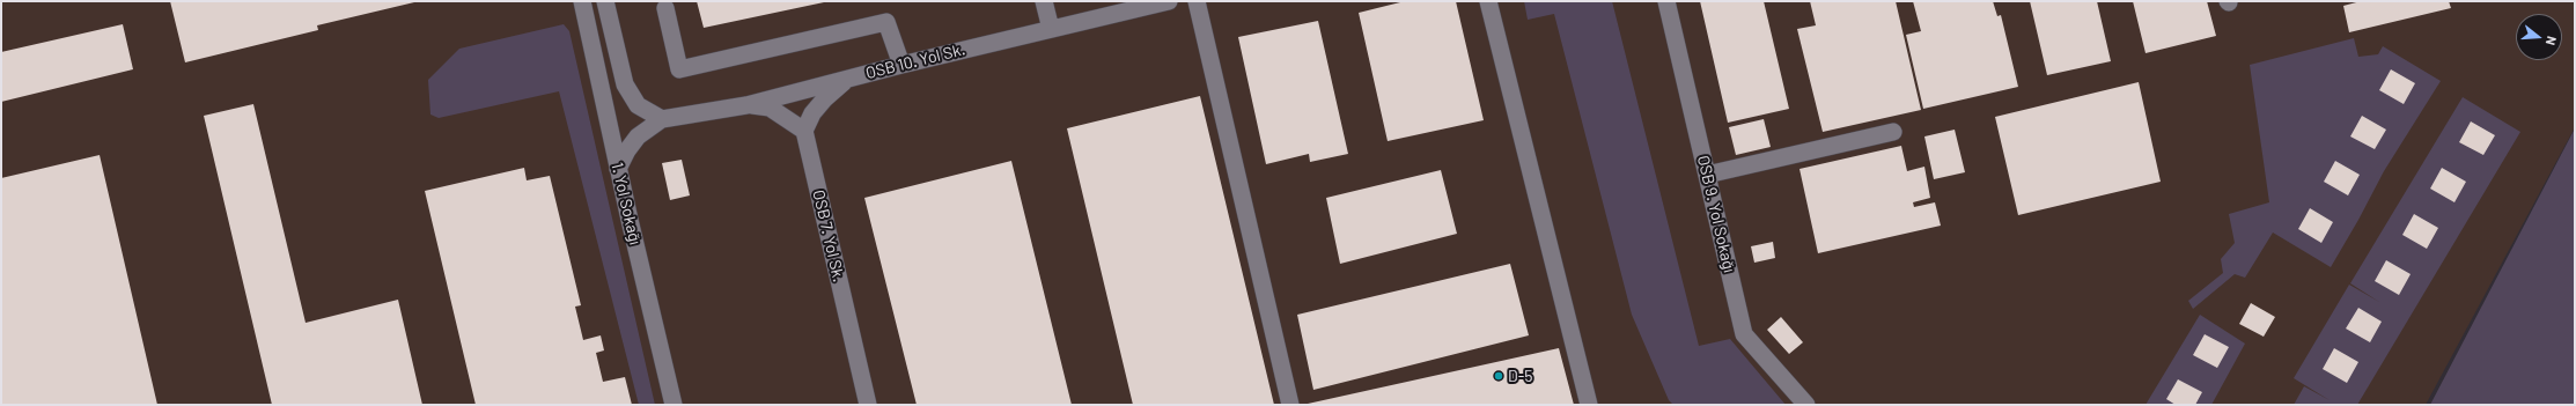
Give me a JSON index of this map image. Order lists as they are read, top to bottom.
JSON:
{
  "streets": {
    "street": [
      "OSB 10. Yol Sk.",
      "1. Yol Sokağı",
      "OSB 9. Yol Sokağı",
      "OSB 7. Yol Sk."
    ]
  },
  "places": ["D-5"],
  "north": "right"
}
